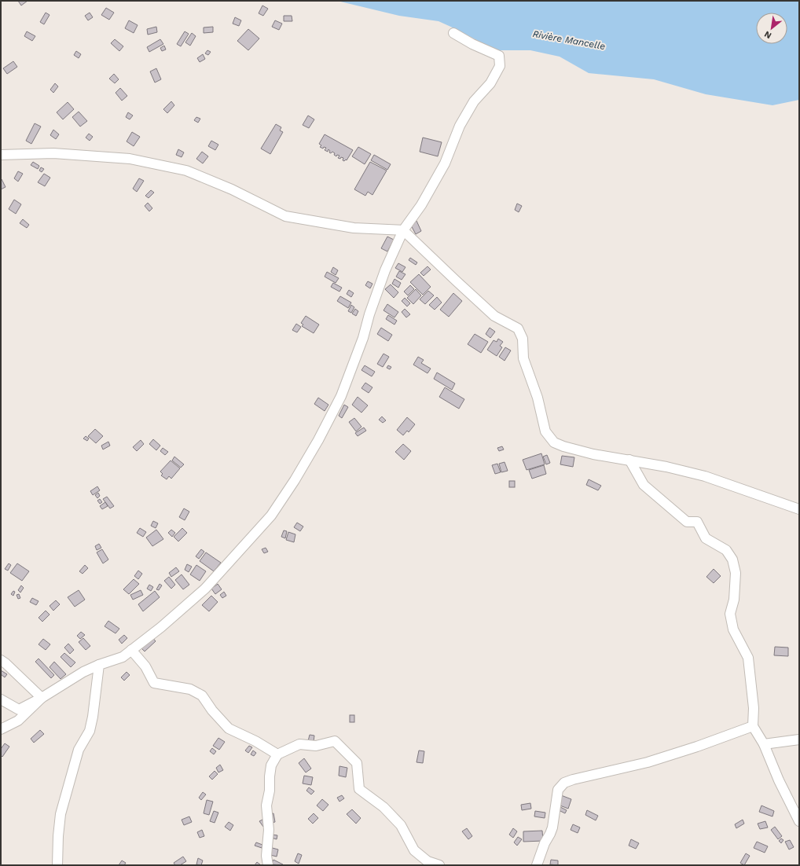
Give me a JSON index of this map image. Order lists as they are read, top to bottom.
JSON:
{
  "water": ["Rivière Mancelle"],
  "north": "bottom left"
}
